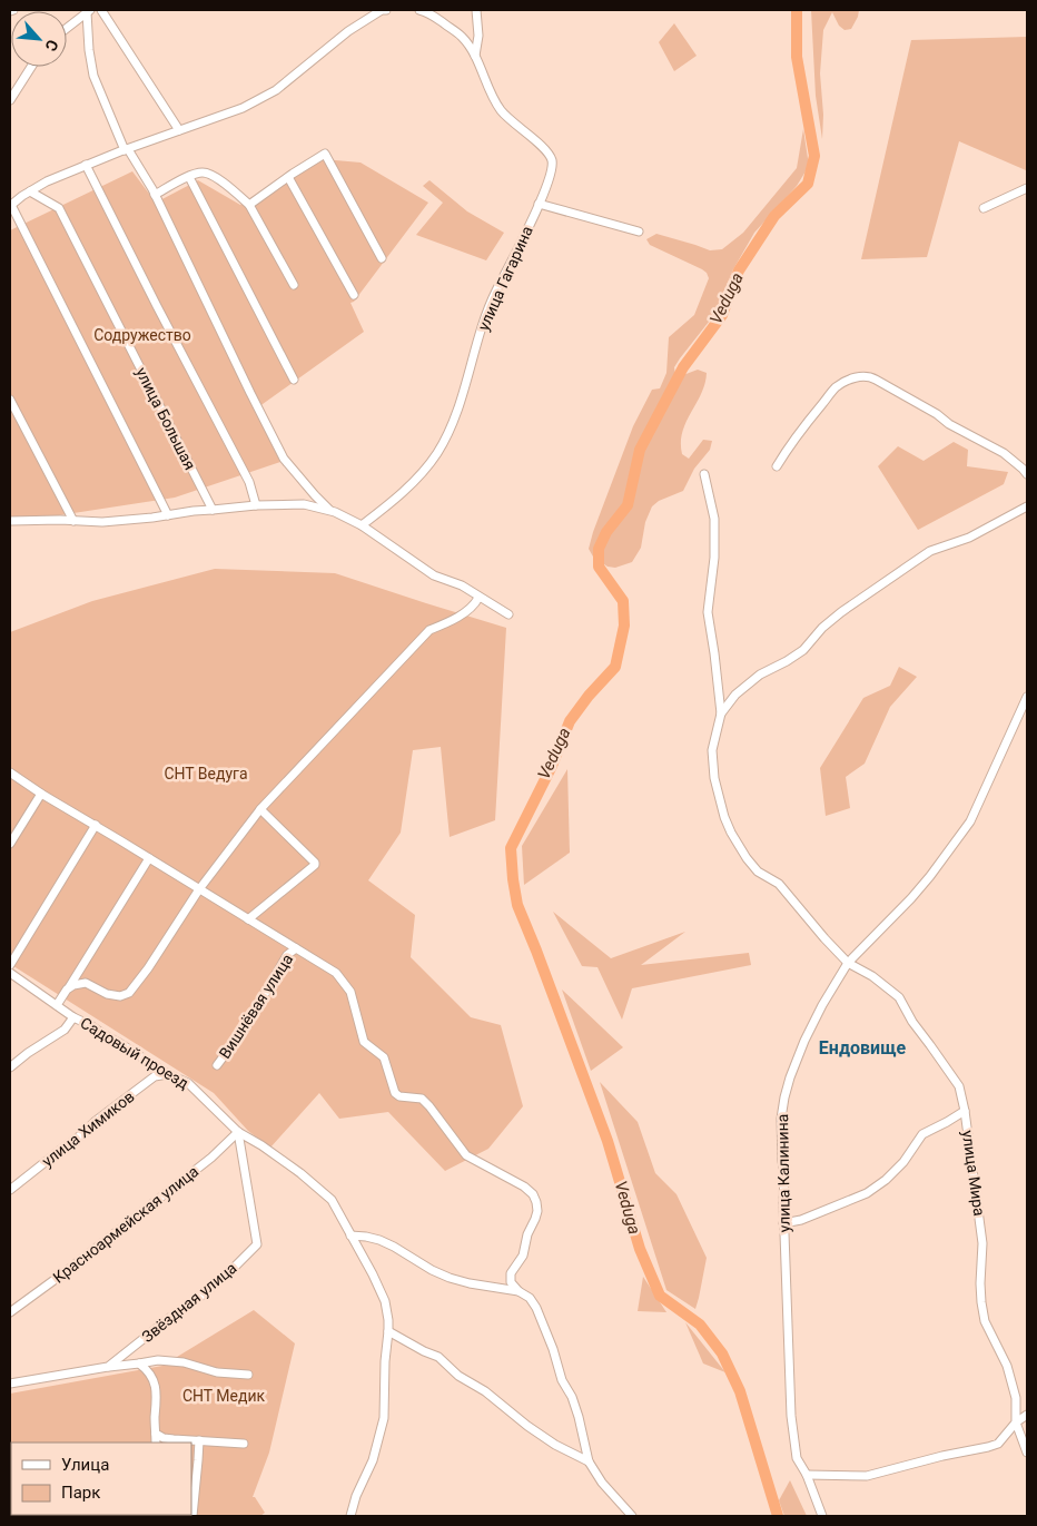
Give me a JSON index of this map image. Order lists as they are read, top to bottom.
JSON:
{
  "streets": {
    "street": [
      "улица Гагарина",
      "улица Большая",
      "Вишнёвая улица",
      "Садовый проезд",
      "улица Химиков",
      "улица Калинина",
      "улица Мира",
      "Красноармейская улица",
      "Звёздная улица"
    ]
  },
  "crossings": [
    ["Садовый проезд", "улица Химиков"],
    ["Садовый проезд", "Красноармейская улица"],
    ["Садовый проезд", "Звёздная улица"],
    ["улица Калинина", "улица Мира"],
    ["Красноармейская улица", "Звёздная улица"]
  ],
  "districts": ["Ендовище"],
  "water": ["Veduga"],
  "parks": ["Содружество", "СНТ Ведуга", "СНТ Медик"],
  "legend": ["Улица", "Парк"],
  "north": "bottom right"
}
